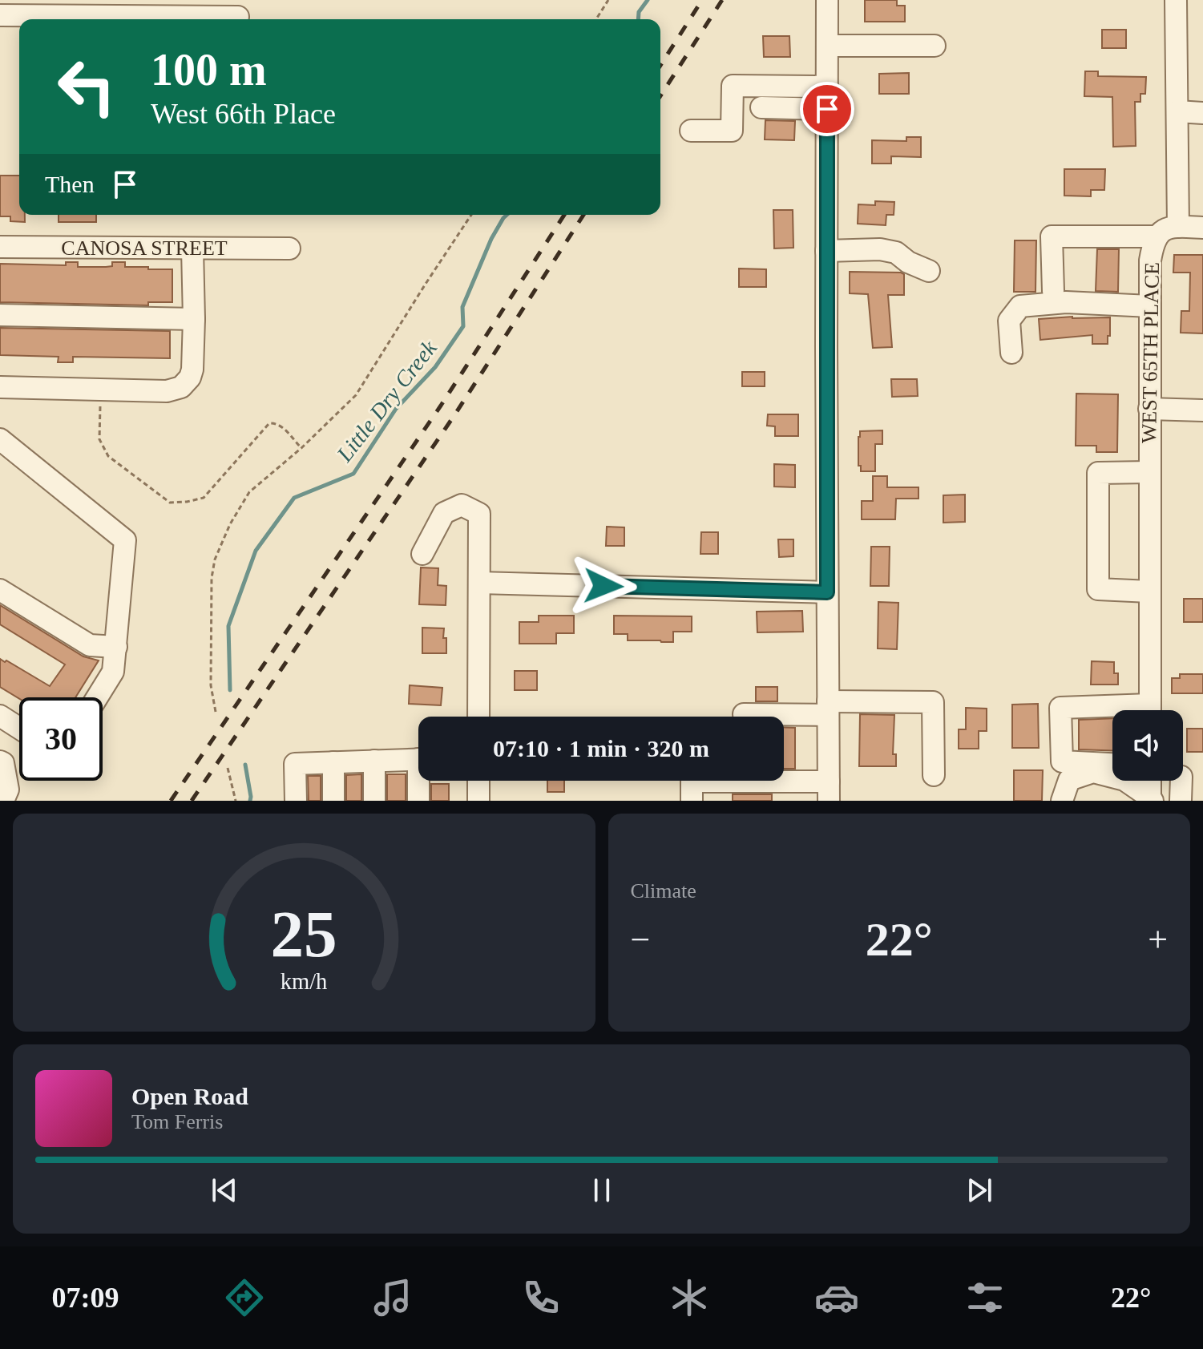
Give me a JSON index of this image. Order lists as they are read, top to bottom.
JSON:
{
  "streets": {
    "street": ["CANOSA STREET", "WEST 65TH PLACE"]
  },
  "water": ["Little Dry Creek"],
  "page": {
    "turn": ["100 m", "West 66th Place"],
    "then": "Then",
    "limit": "30",
    "trip": "07:10 · 1 min · 320 m",
    "tile": "Climate",
    "heat": ["−", "22°", "+"],
    "song": ["Open Road", "Tom Ferris"],
    "tabs": ["07:09", "22°"],
    "gauge": ["25", "km/h"]
  }
}
